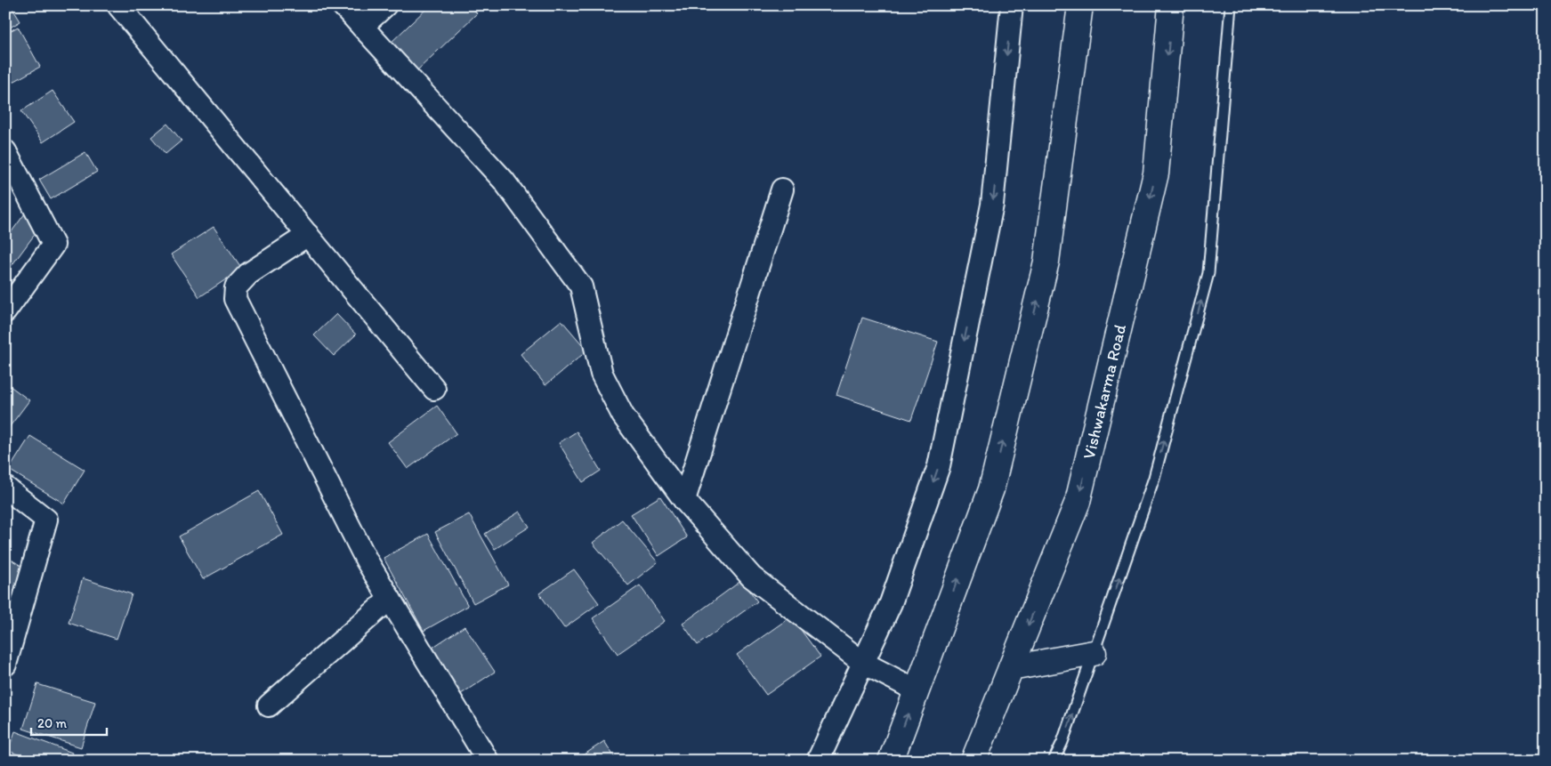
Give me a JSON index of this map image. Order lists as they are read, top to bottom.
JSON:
{
  "streets": {
    "main road": ["Vishwakarma Road"]
  },
  "scale_bar": "20 m"
}
